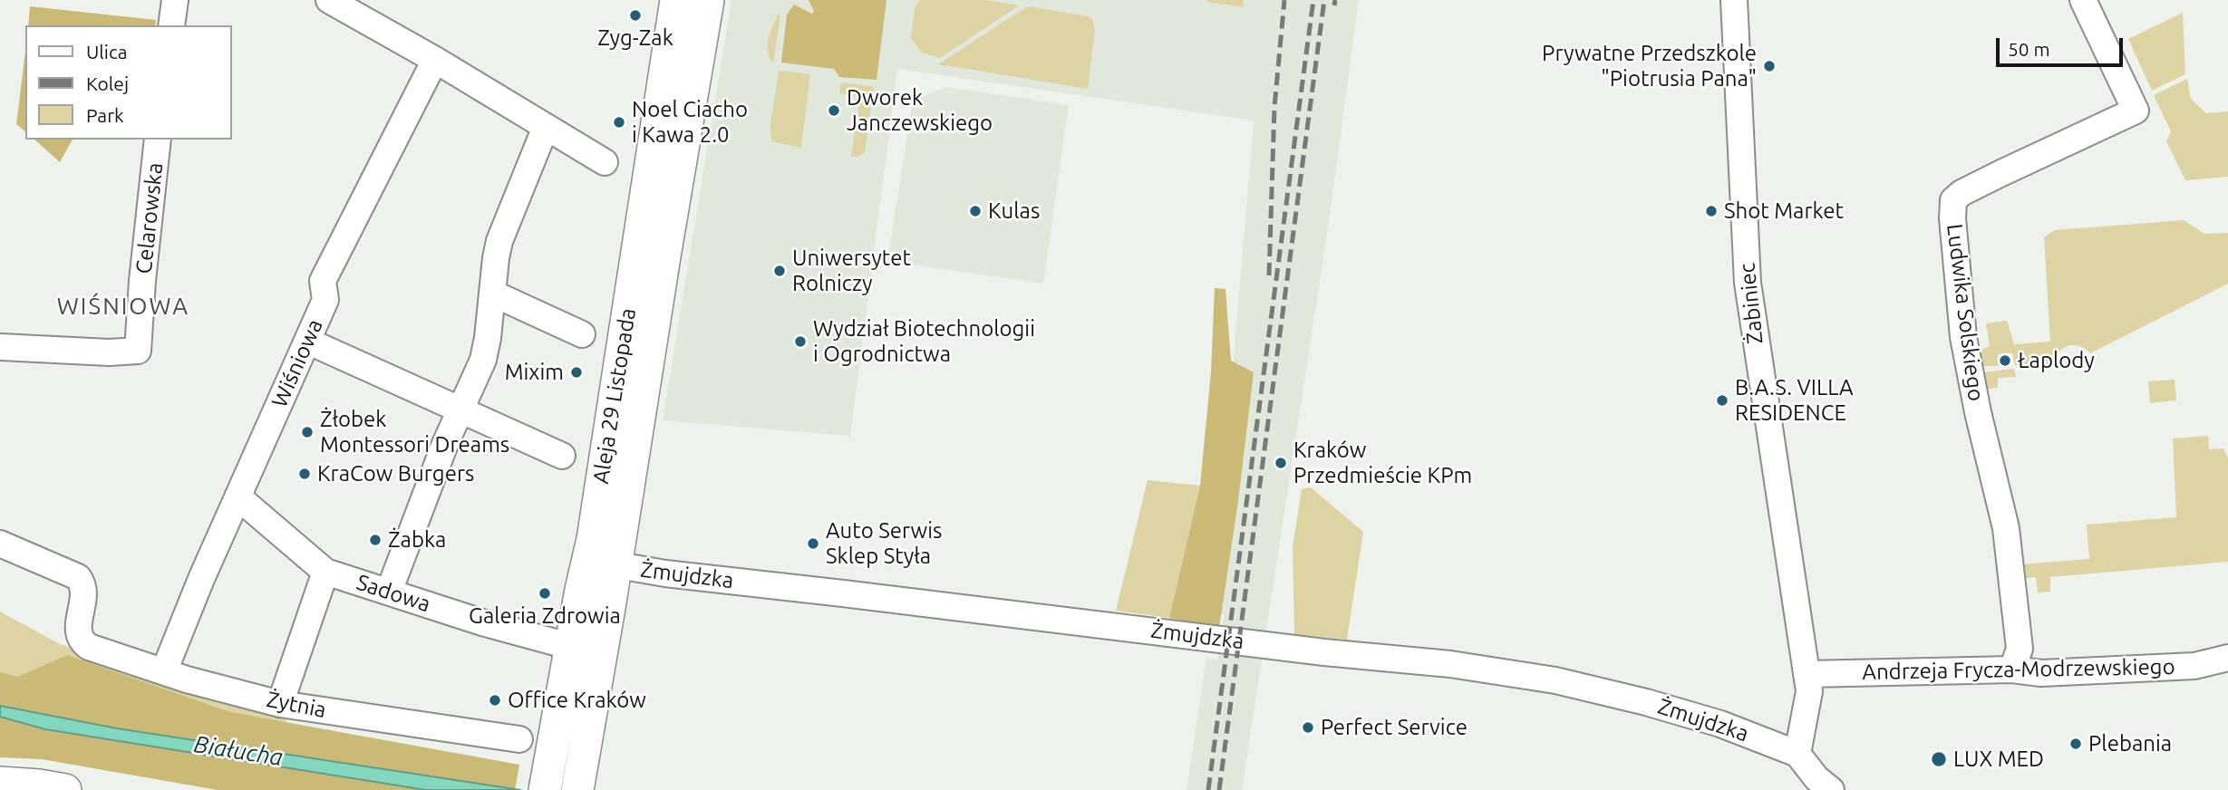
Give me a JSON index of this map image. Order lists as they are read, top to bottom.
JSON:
{
  "streets": {
    "main road": ["Aleja 29 Listopada"],
    "street": [
      "Celarowska",
      "Żabiniec",
      "Ludwika Solskiego",
      "Wiśniowa",
      "Żmujdzka",
      "Sadowa",
      "Andrzeja Frycza-Modrzewskiego",
      "Żytnia"
    ]
  },
  "crossings": [
    ["Żabiniec", "Żmujdzka"],
    ["Żabiniec", "Andrzeja Frycza-Modrzewskiego"],
    ["Ludwika Solskiego", "Andrzeja Frycza-Modrzewskiego"],
    ["Wiśniowa", "Sadowa"],
    ["Wiśniowa", "Żytnia"],
    ["Aleja 29 Listopada", "Żmujdzka"],
    ["Aleja 29 Listopada", "Sadowa"]
  ],
  "districts": ["WIŚNIOWA"],
  "water": ["Białucha"],
  "places": [
    "Zyg-Zak",
    "Prywatne Przedszkole \"Piotrusia Pana\"",
    "Dworek Janczewskiego",
    "Noel Ciacho i Kawa 2.0",
    "Kulas",
    "Shot Market",
    "Uniwersytet Rolniczy",
    "Wydział Biotechnologii i Ogrodnictwa",
    "Łaplody",
    "Mixim",
    "B.A.S. VILLA RESIDENCE",
    "Żłobek Montessori Dreams",
    "Kraków Przedmieście KPm",
    "KraCow Burgers",
    "Żabka",
    "Auto Serwis Sklep Styła",
    "Galeria Zdrowia",
    "Office Kraków",
    "Perfect Service",
    "Plebania",
    "LUX MED"
  ],
  "legend": ["Ulica", "Kolej", "Park"],
  "scale_bar": "50 m"
}
